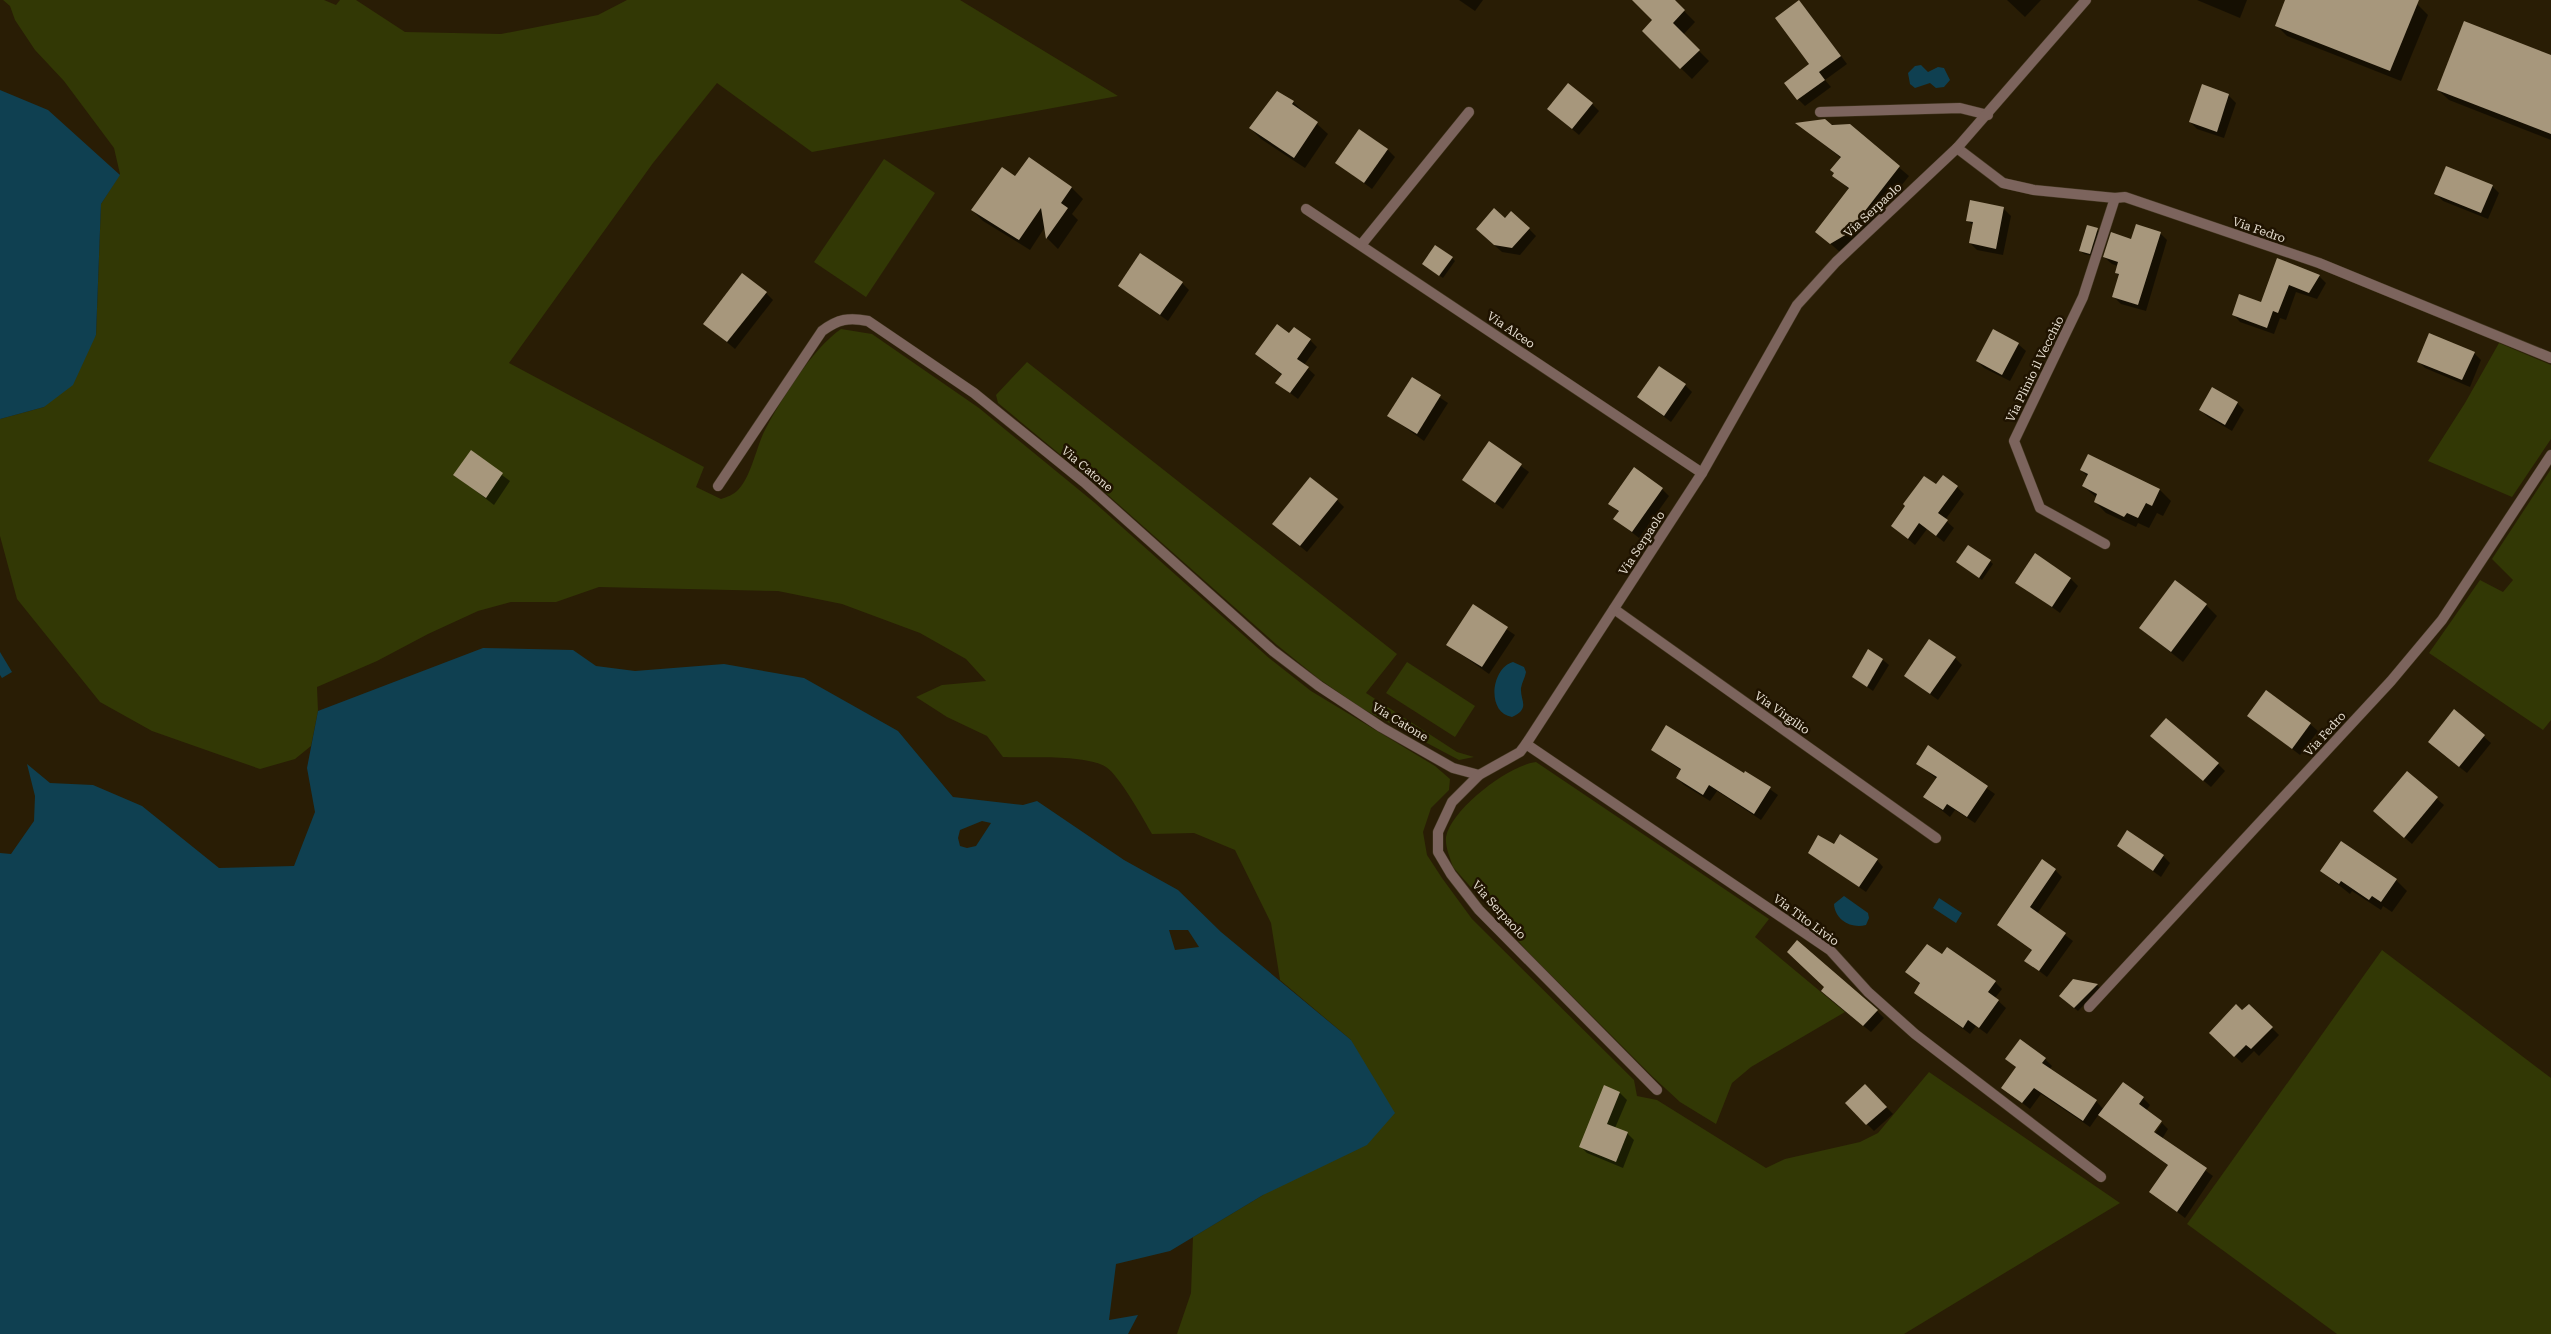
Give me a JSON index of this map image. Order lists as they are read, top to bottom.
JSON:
{
  "streets": {
    "street": [
      "Via Serpaolo",
      "Via Fedro",
      "Via Alceo",
      "Via Plinio il Vecchio",
      "Via Catone",
      "Via Virgilio",
      "Via Tito Livio"
    ]
  },
  "crossings": [
    ["Via Serpaolo", "Via Fedro"],
    ["Via Serpaolo", "Via Alceo"],
    ["Via Serpaolo", "Via Catone"],
    ["Via Serpaolo", "Via Virgilio"],
    ["Via Serpaolo", "Via Tito Livio"],
    ["Via Fedro", "Via Plinio il Vecchio"]
  ]
}
